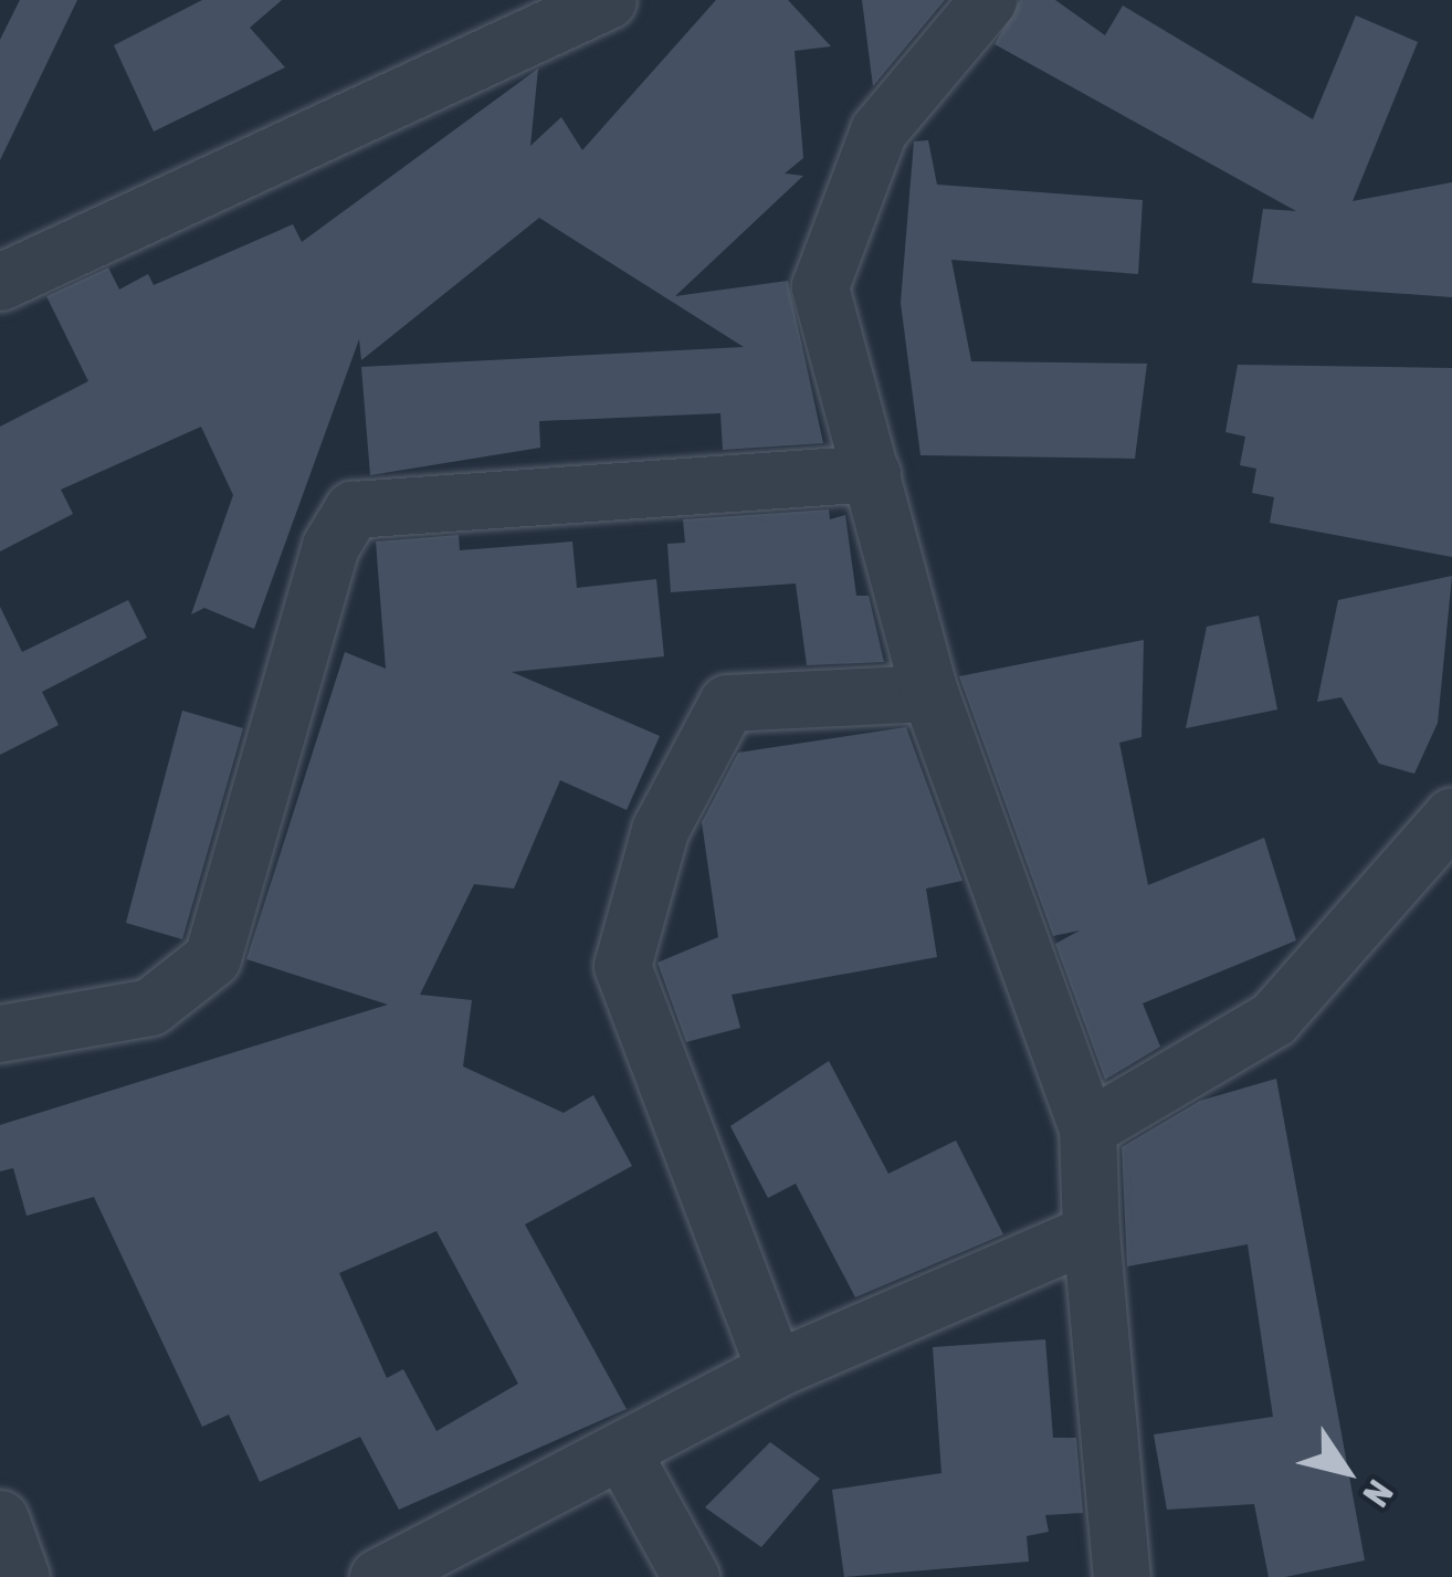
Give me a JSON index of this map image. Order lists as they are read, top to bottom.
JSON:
{
  "north": "bottom right"
}
